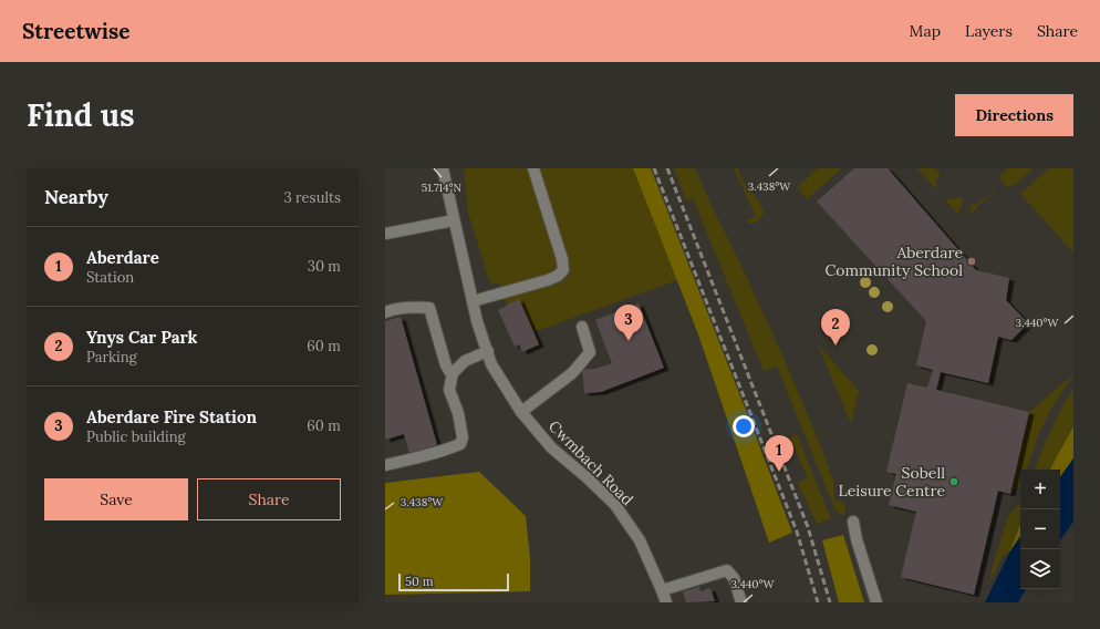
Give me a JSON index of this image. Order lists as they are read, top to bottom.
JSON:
{
  "streets": {
    "street": ["Cwmbach Road"]
  },
  "places": ["Aberdare Community School", "Sobell Leisure Centre"],
  "scale_bar": "50 m",
  "page": {
    "header": "Streetwise",
    "nav": ["Map", "Layers", "Share"],
    "buttons": [
      "Directions",
      ["Save", "Share"]
    ],
    "title": "Find us",
    "heading": ["Nearby", "3 results"],
    "list": [
      {
        "mark": "1",
        "name": "Aberdare",
        "note": "Station",
        "value": "30 m"
      },
      {
        "mark": "2",
        "name": "Ynys Car Park",
        "note": "Parking",
        "value": "60 m"
      },
      {
        "mark": "3",
        "name": "Aberdare Fire Station",
        "note": "Public building",
        "value": "60 m"
      }
    ],
    "pins": ["3", "2", "1"],
    "map_buttons": ["+", "−"],
    "scale": "50 m"
  },
  "coordinates": ["3.438°W", "51.714°N", "3.440°W"]
}
